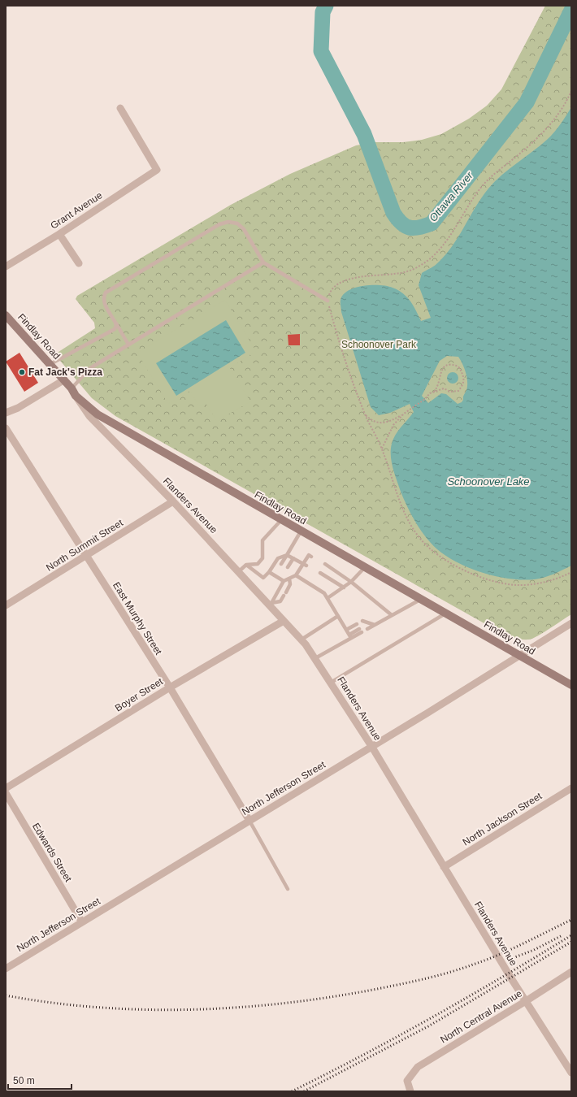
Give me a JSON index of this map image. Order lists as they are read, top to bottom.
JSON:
{
  "streets": {
    "main road": ["Findlay Road"],
    "street": [
      "Grant Avenue",
      "Flanders Avenue",
      "North Summit Street",
      "East Murphy Street",
      "Boyer Street",
      "North Jefferson Street",
      "North Jackson Street",
      "Edwards Street",
      "North Central Avenue"
    ]
  },
  "crossings": [
    ["Findlay Road", "Flanders Avenue"],
    ["Findlay Road", "North Jefferson Street"],
    ["Flanders Avenue", "North Summit Street"],
    ["Flanders Avenue", "Boyer Street"],
    ["Flanders Avenue", "North Jefferson Street"],
    ["Flanders Avenue", "North Jackson Street"],
    ["Flanders Avenue", "North Central Avenue"],
    ["North Summit Street", "East Murphy Street"],
    ["East Murphy Street", "Boyer Street"],
    ["East Murphy Street", "North Jefferson Street"],
    ["North Jefferson Street", "Edwards Street"]
  ],
  "water": ["Ottawa River", "Schoonover Lake"],
  "parks": ["Schoonover Park"],
  "places": ["Fat Jack's Pizza"],
  "scale_bar": "50 m"
}
